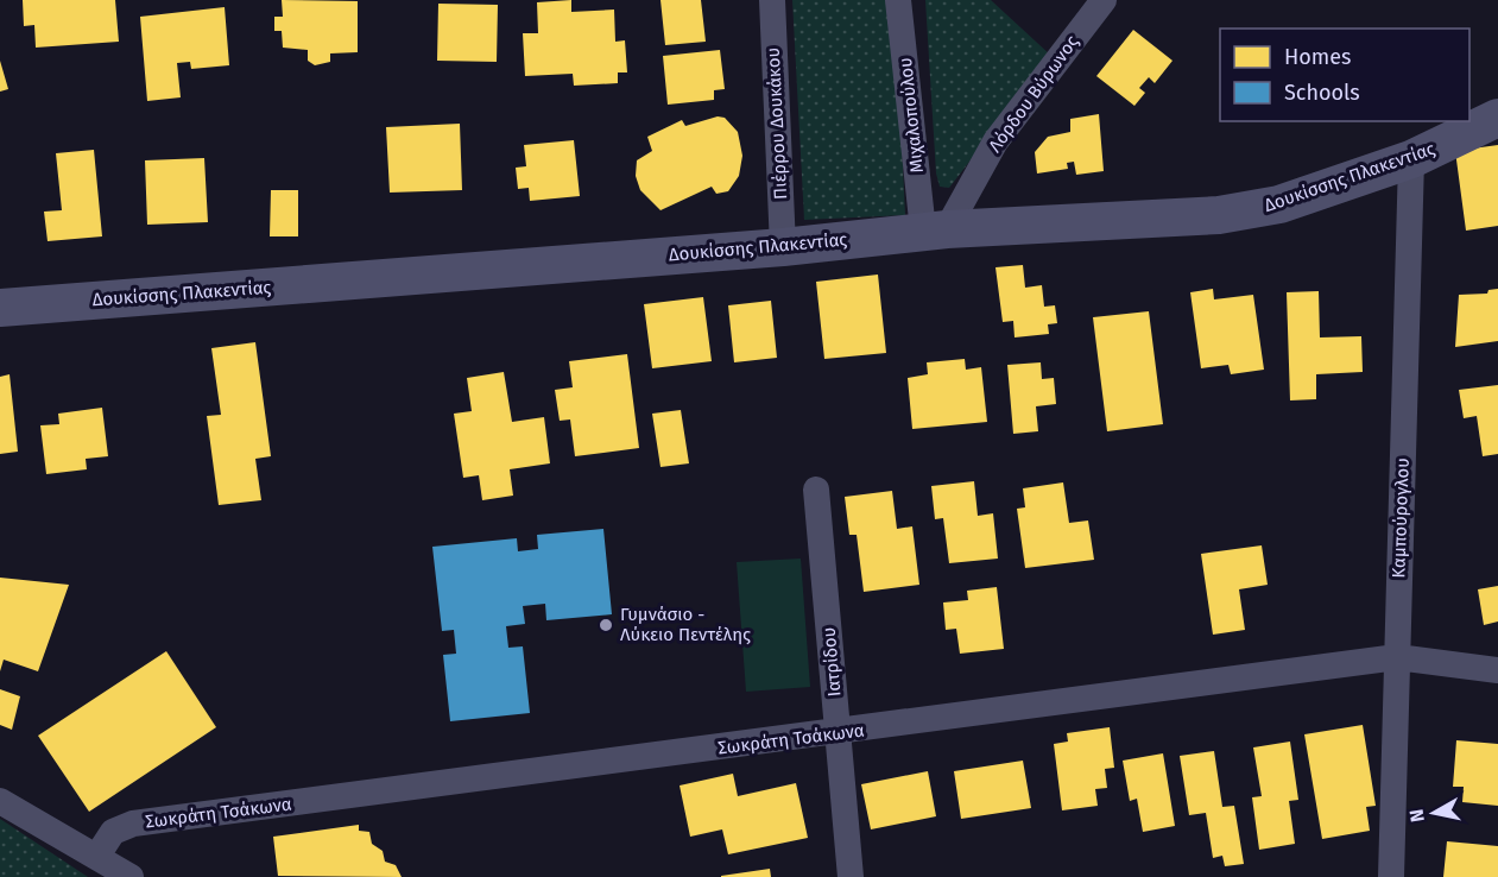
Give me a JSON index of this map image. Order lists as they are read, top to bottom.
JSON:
{
  "streets": {
    "main road": ["Δουκίσσης Πλακεντίας"],
    "street": [
      "Λόρδου Βύρωνος",
      "Μιχαλοπούλου",
      "Πιέρρου Δουκάκου",
      "Καμπούρογλου",
      "Ιατρίδου",
      "Σωκράτη Τσάκωνα"
    ]
  },
  "crossings": [
    ["Λόρδου Βύρωνος", "Μιχαλοπούλου"],
    ["Λόρδου Βύρωνος", "Δουκίσσης Πλακεντίας"],
    ["Μιχαλοπούλου", "Δουκίσσης Πλακεντίας"],
    ["Πιέρρου Δουκάκου", "Δουκίσσης Πλακεντίας"],
    ["Δουκίσσης Πλακεντίας", "Καμπούρογλου"],
    ["Καμπούρογλου", "Σωκράτη Τσάκωνα"],
    ["Ιατρίδου", "Σωκράτη Τσάκωνα"]
  ],
  "places": ["Γυμνάσιο - Λύκειο Πεντέλης"],
  "legend": ["Homes", "Schools"],
  "north": "left"
}
